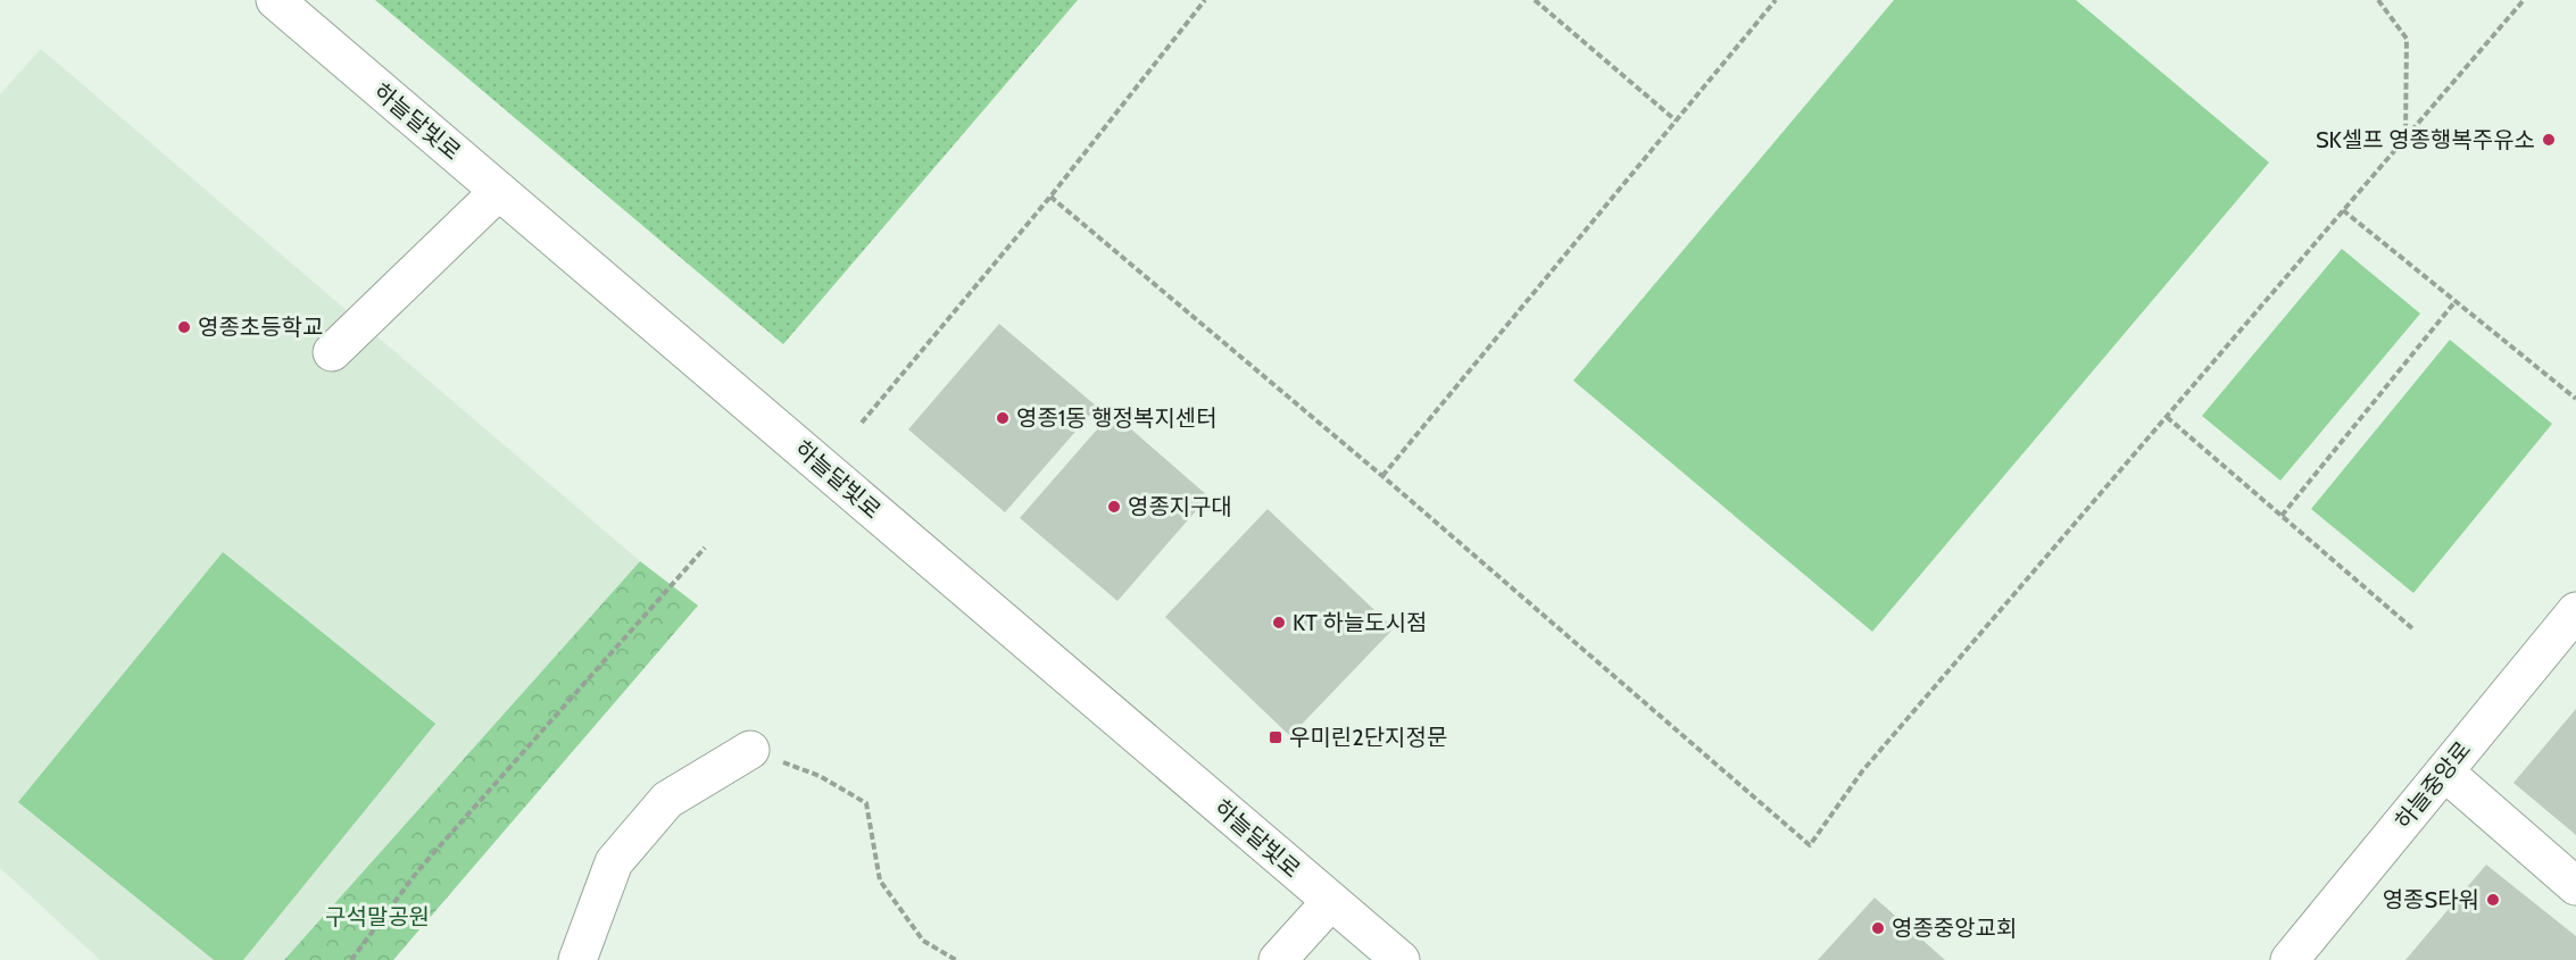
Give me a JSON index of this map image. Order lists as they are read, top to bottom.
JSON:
{
  "streets": {
    "street": ["하늘달빛로", "하늘중앙로"]
  },
  "parks": ["구석말공원"],
  "places": {
    "other": [
      "SK셀프 영종행복주유소",
      "영종초등학교",
      "영종1동 행정복지센터",
      "영종지구대",
      "KT 하늘도시점",
      "영종S타워",
      "영종중앙교회"
    ],
    "transit": ["우미린2단지정문"]
  }
}
